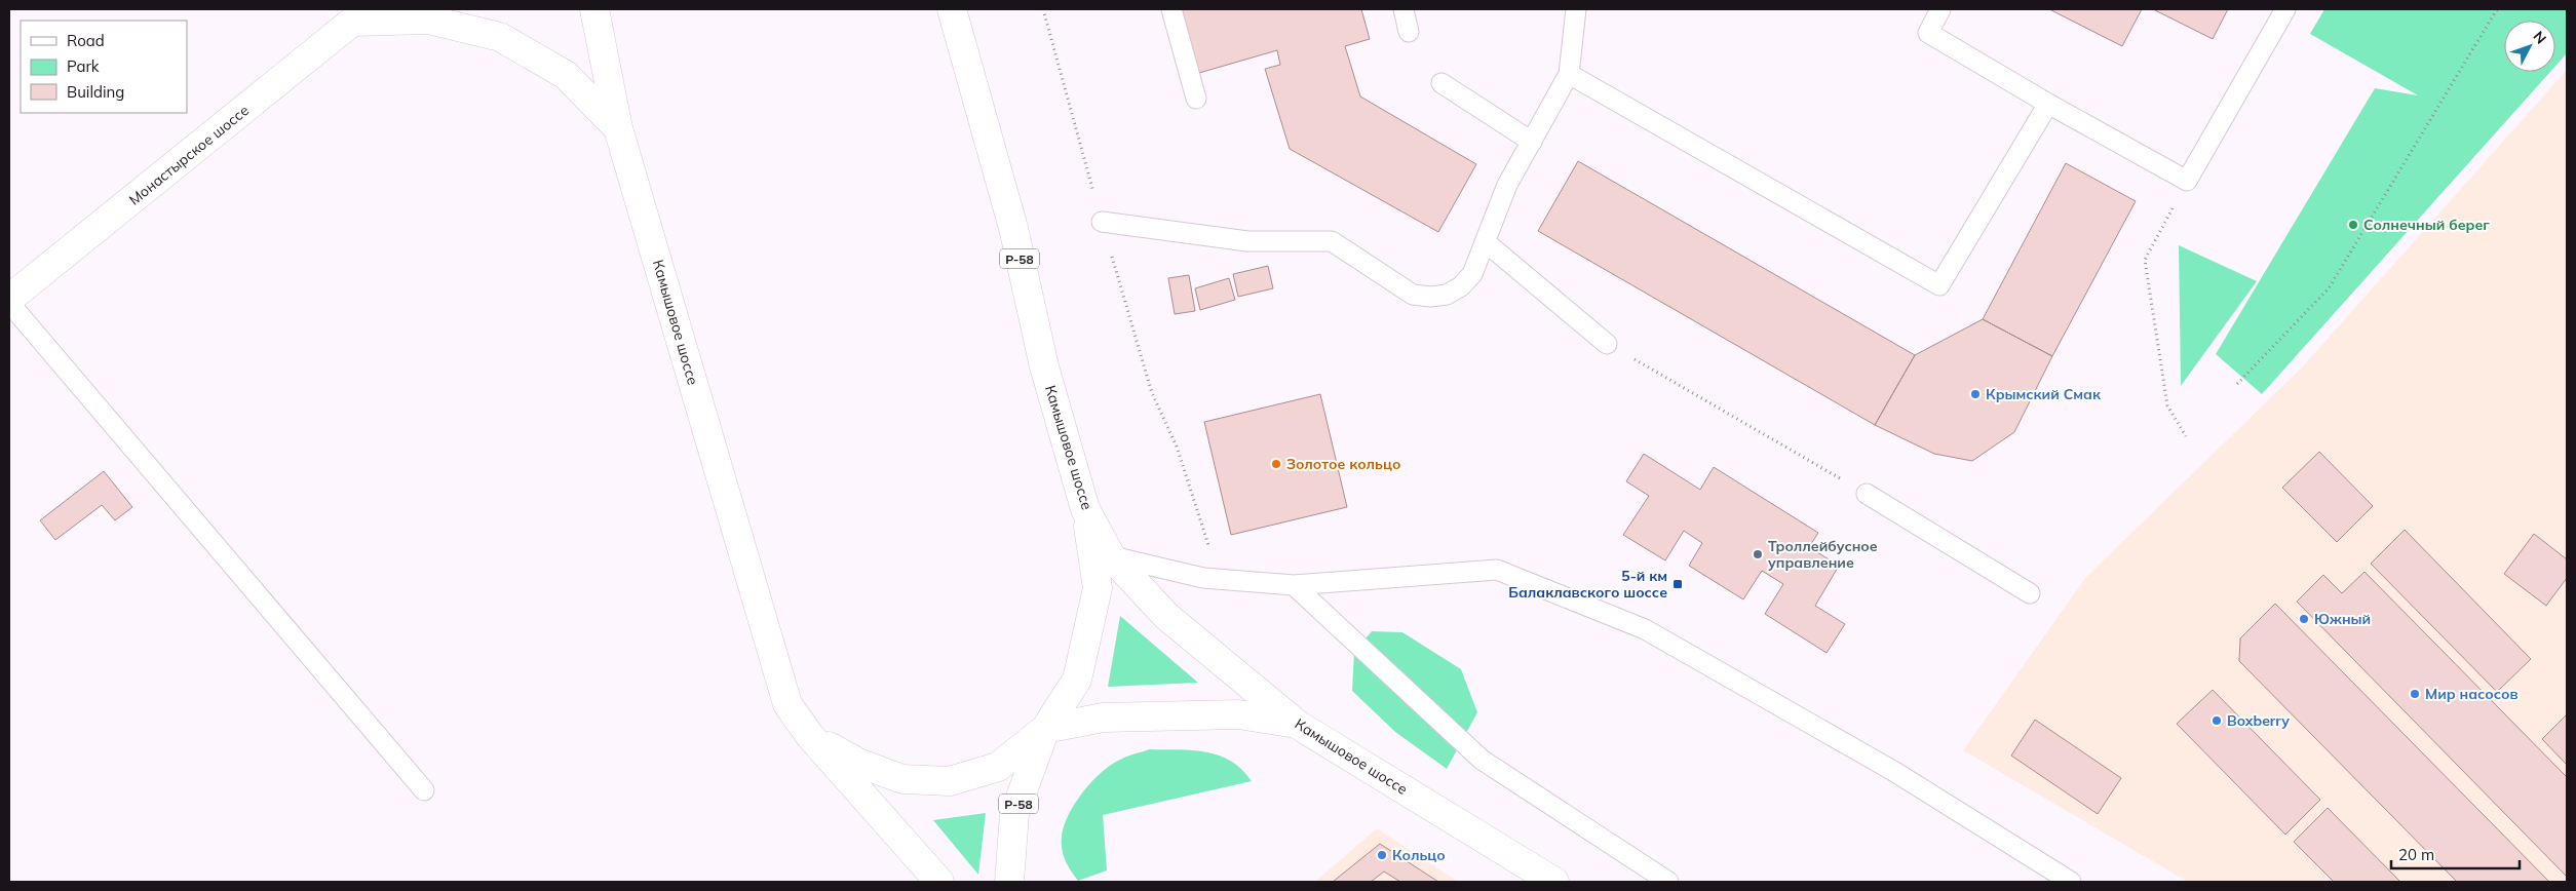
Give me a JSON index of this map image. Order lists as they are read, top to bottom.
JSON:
{
  "streets": {
    "main road": ["Монастырское шоссе", "Р-58", "Камышовое шоссе"]
  },
  "crossings": [
    ["Р-58", "Камышовое шоссе"]
  ],
  "places": {
    "other": [
      "Солнечный берег",
      "Крымский Смак",
      "Золотое кольцо",
      "Троллейбусное управление",
      "Южный",
      "Мир насосов",
      "Boxberry",
      "Кольцо"
    ],
    "transit": ["5-й км Балаклавского шоссе"]
  },
  "legend": ["Road", "Park", "Building"],
  "scale_bar": "20 m",
  "north": "top right"
}
